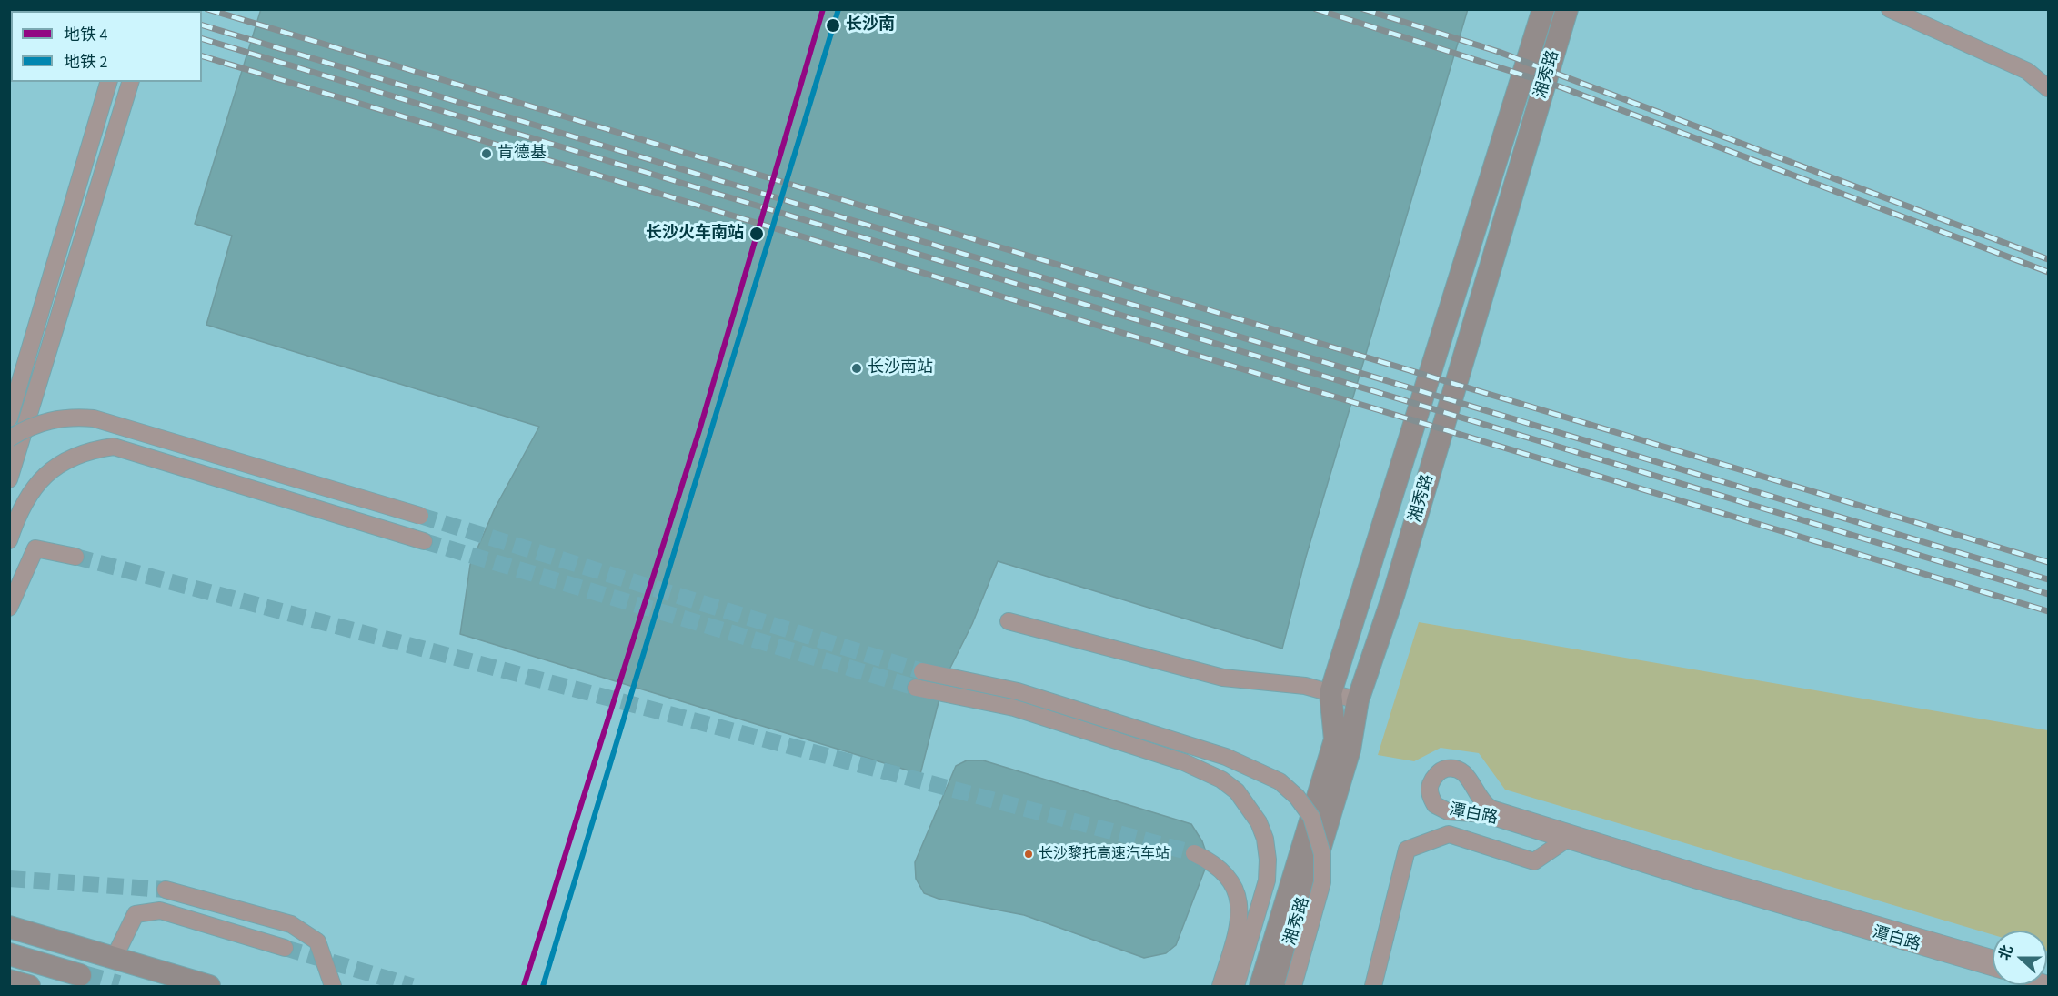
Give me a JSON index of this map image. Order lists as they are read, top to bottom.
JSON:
{
  "streets": {
    "main road": ["湘秀路"],
    "street": ["潭白路"]
  },
  "places": [
    "长沙南",
    "肯德基",
    "长沙火车南站",
    "长沙南站",
    "长沙黎托高速汽车站"
  ],
  "lines": ["metro line 4", "metro line 2"],
  "legend": ["地铁 4", "地铁 2"],
  "north": "left"
}
